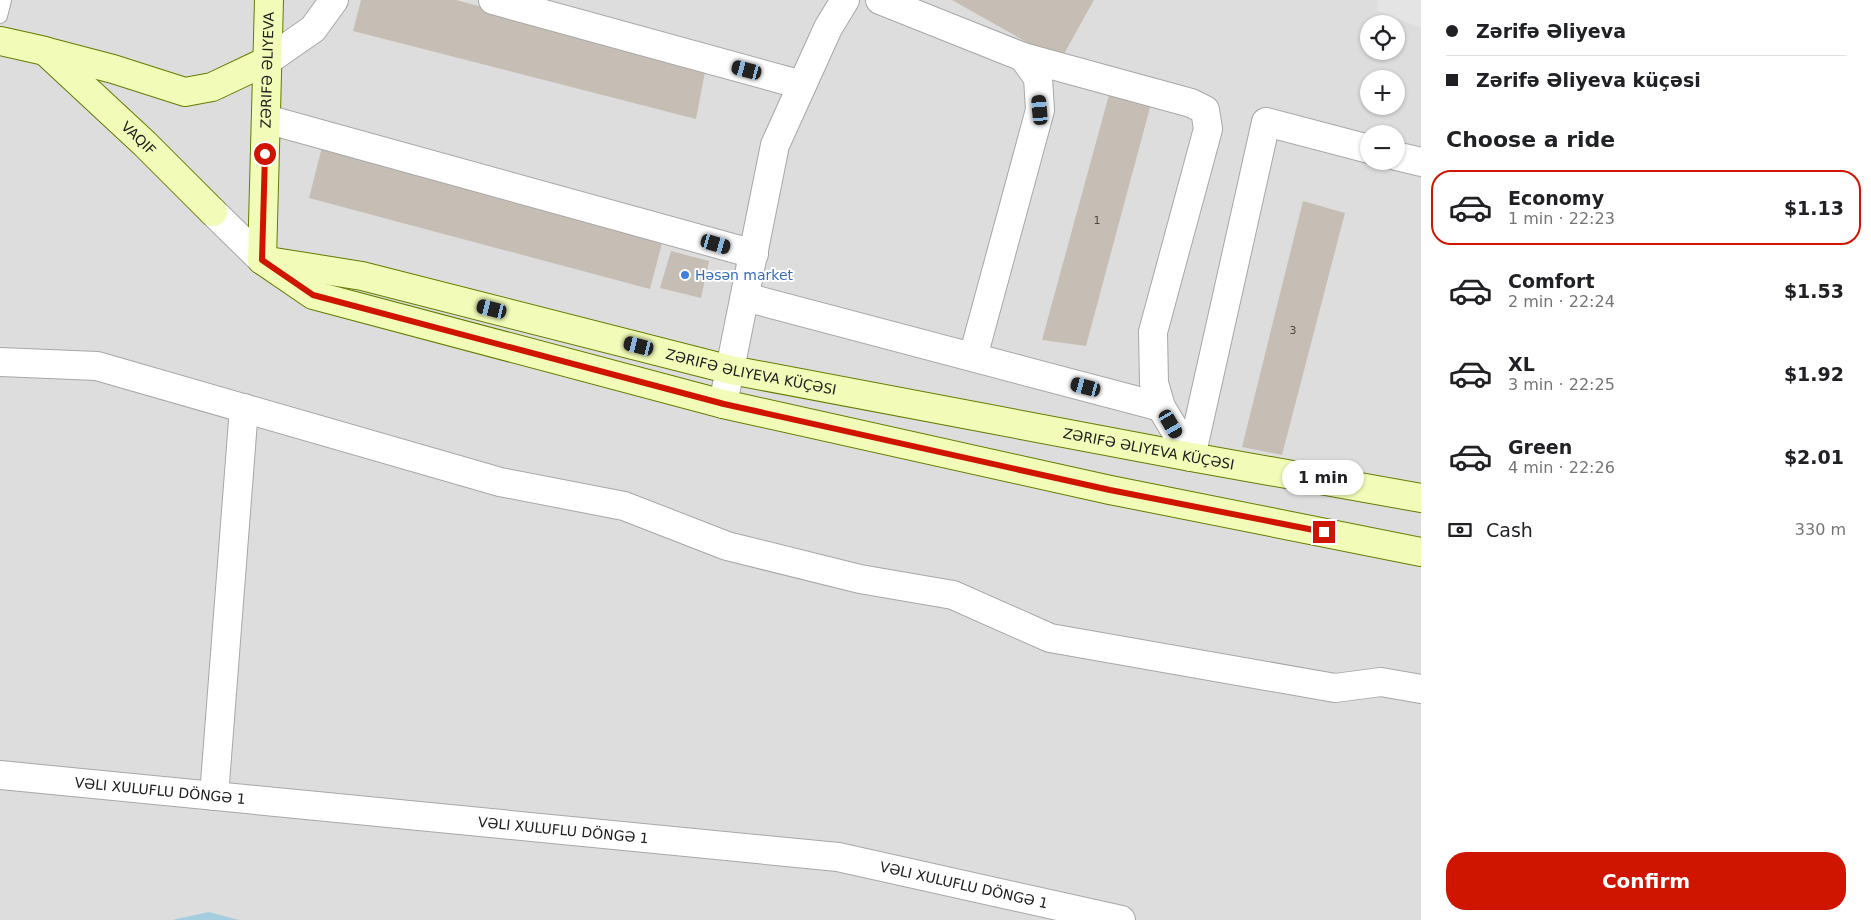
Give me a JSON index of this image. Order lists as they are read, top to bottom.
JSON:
{
  "streets": {
    "street": [
      "ZƏRIFƏ ƏLIYEVA",
      "VAQIF",
      "ZƏRIFƏ ƏLIYEVA KÜÇƏSI",
      "VƏLI XULUFLU DÖNGƏ 1"
    ]
  },
  "crossings": [
    ["ZƏRIFƏ ƏLIYEVA", "VAQIF"],
    ["ZƏRIFƏ ƏLIYEVA", "ZƏRIFƏ ƏLIYEVA KÜÇƏSI"],
    ["VAQIF", "ZƏRIFƏ ƏLIYEVA KÜÇƏSI"]
  ],
  "places": ["Həsən market"],
  "house_numbers": ["1", "3"],
  "page": {
    "banner": ["Zərifə Əliyeva", "Zərifə Əliyeva küçəsi"],
    "map_buttons": ["+", "−"],
    "heading": "Choose a ride",
    "list": [
      {
        "name": "Economy",
        "note": "1 min · 22:23",
        "value": "$1.13"
      },
      {
        "name": "Comfort",
        "note": "2 min · 22:24",
        "value": "$1.53"
      },
      {
        "name": "XL",
        "note": "3 min · 22:25",
        "value": "$1.92"
      },
      {
        "name": "Green",
        "note": "4 min · 22:26",
        "value": "$2.01"
      }
    ],
    "bubble": "1 min",
    "pay": ["Cash", "330 m"],
    "buttons": "Confirm"
  }
}
